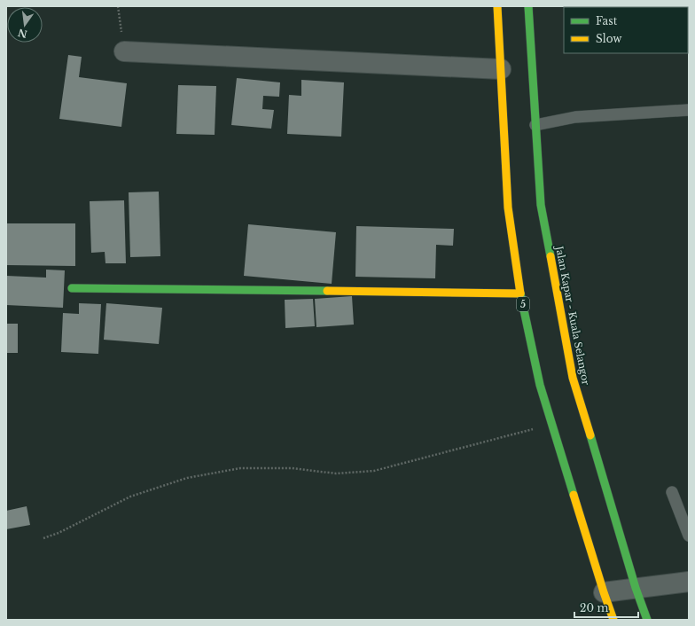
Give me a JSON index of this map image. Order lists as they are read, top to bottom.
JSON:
{
  "streets": {
    "main road": ["5", "Jalan Kapar - Kuala Selangor"]
  },
  "legend": ["Fast", "Slow"],
  "scale_bar": "20 m",
  "north": "bottom"
}
